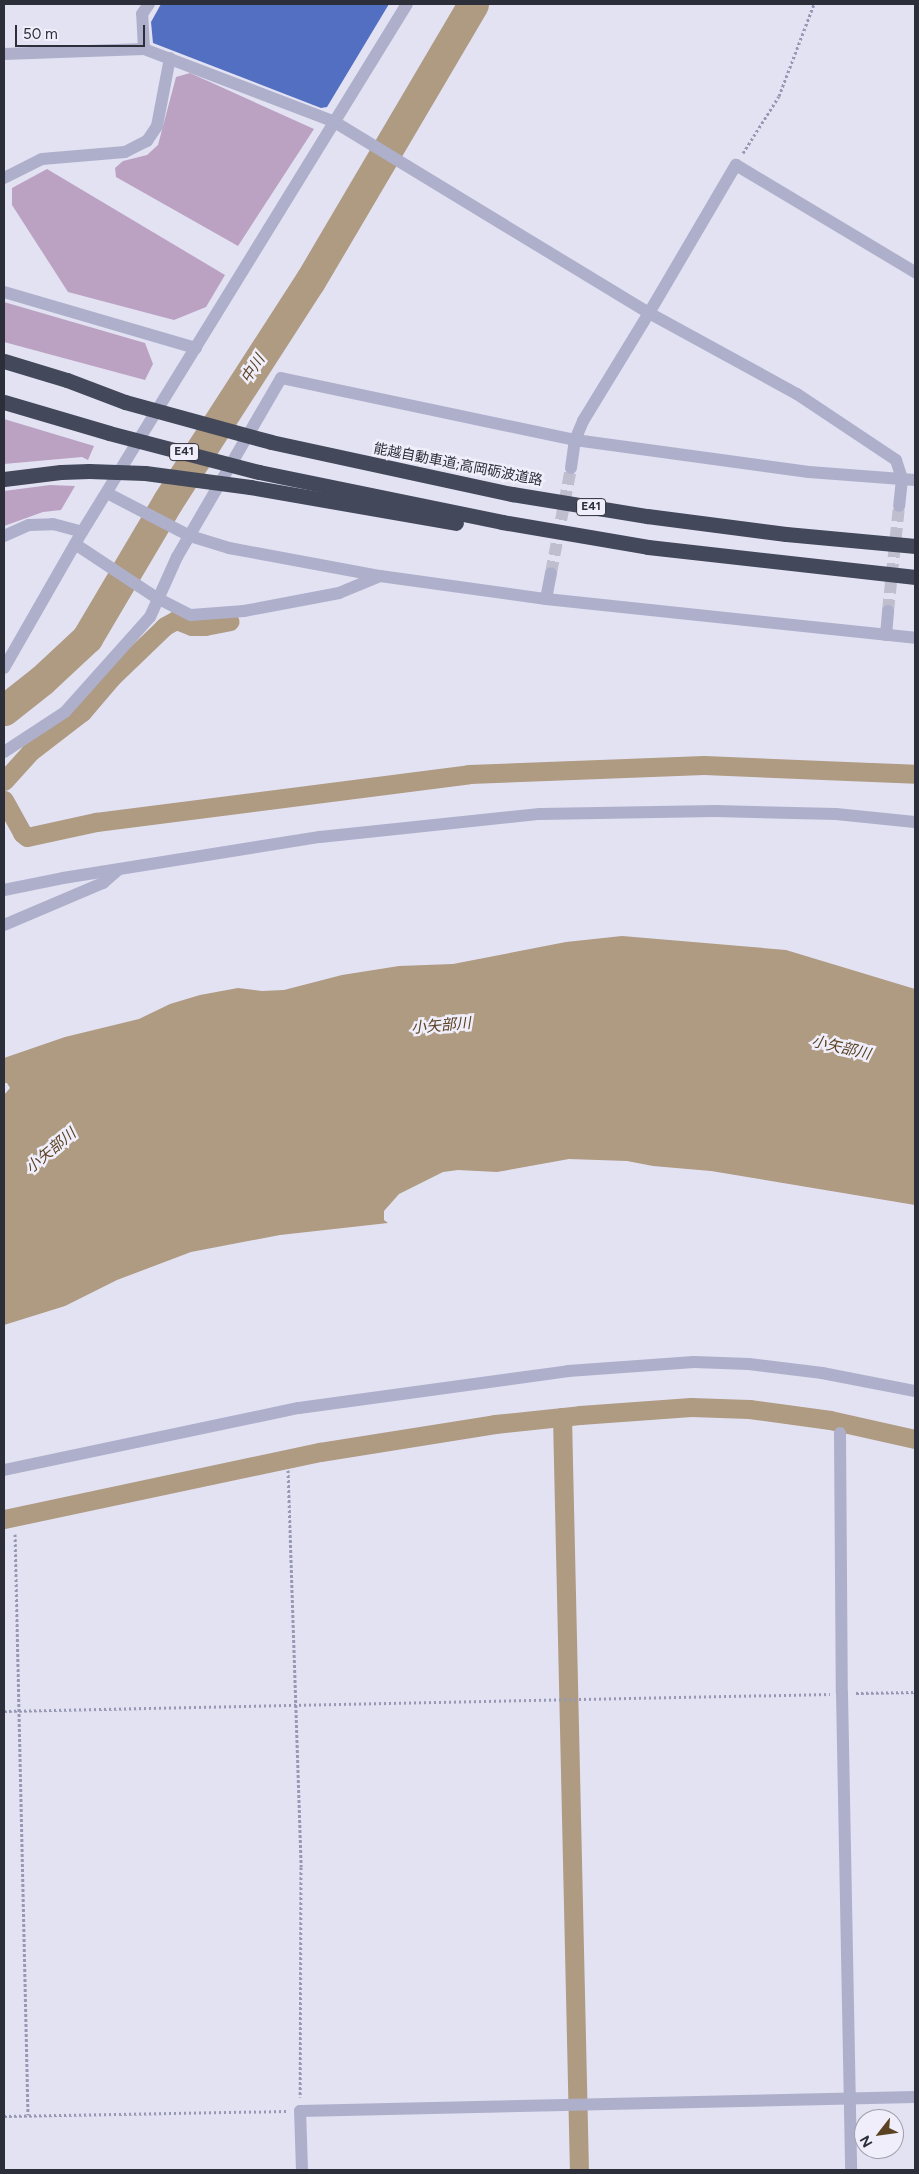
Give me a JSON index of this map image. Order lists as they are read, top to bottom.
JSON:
{
  "streets": {
    "highway": ["E41", "能越自動車道;高岡砺波道路"]
  },
  "water": ["中川", "小矢部川"],
  "scale_bar": "50 m",
  "north": "bottom left"
}
